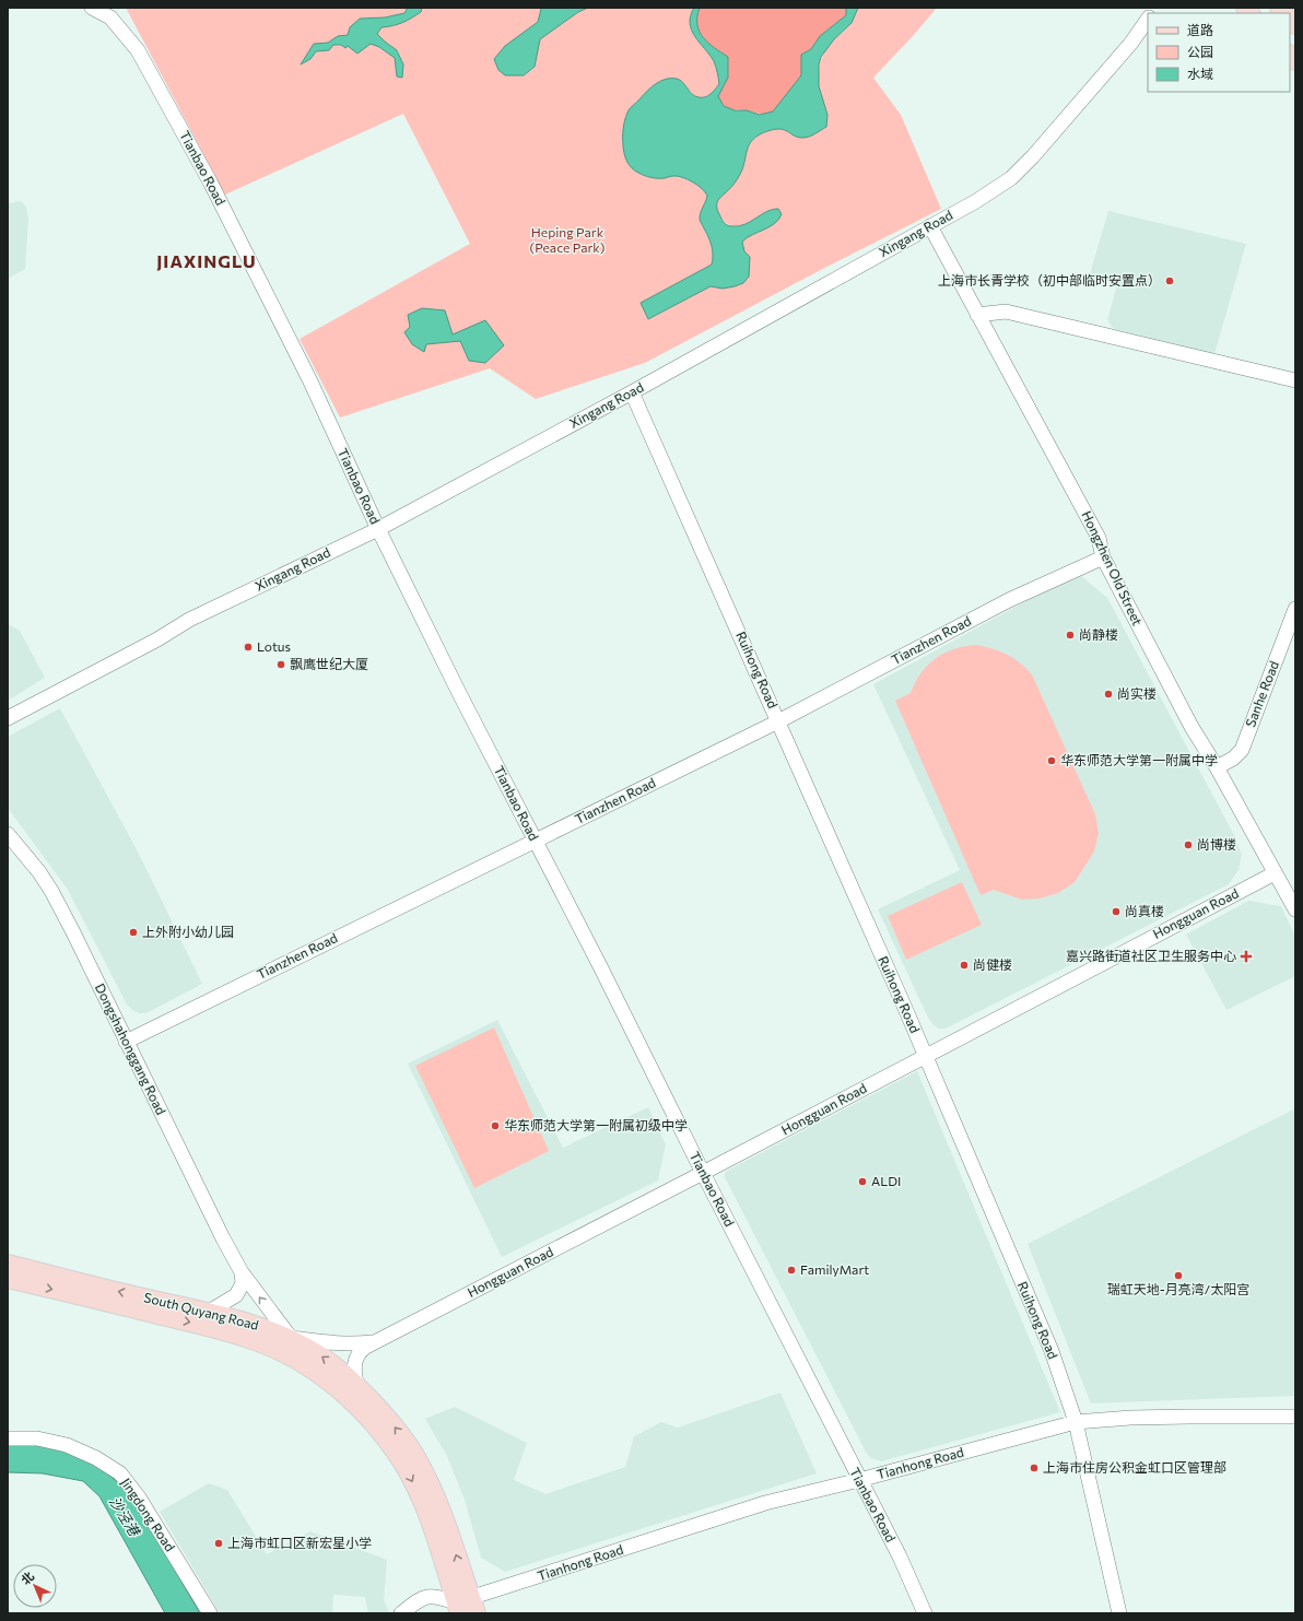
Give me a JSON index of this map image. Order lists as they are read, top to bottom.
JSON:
{
  "streets": {
    "main road": ["South Quyang Road"],
    "street": [
      "Tianbao Road",
      "Xingang Road",
      "Hongzhen Old Street",
      "Tianzhen Road",
      "Ruihong Road",
      "Sanhe Road",
      "Hongguan Road",
      "Dongshahonggang Road",
      "Tianhong Road",
      "Jingdong Road"
    ]
  },
  "crossings": [
    ["Tianbao Road", "Xingang Road"],
    ["Tianbao Road", "Tianzhen Road"],
    ["Tianbao Road", "Hongguan Road"],
    ["Tianbao Road", "Tianhong Road"],
    ["Xingang Road", "Hongzhen Old Street"],
    ["Xingang Road", "Ruihong Road"],
    ["Hongzhen Old Street", "Tianzhen Road"],
    ["Hongzhen Old Street", "Sanhe Road"],
    ["Hongzhen Old Street", "Hongguan Road"],
    ["Tianzhen Road", "Ruihong Road"],
    ["Tianzhen Road", "Dongshahonggang Road"],
    ["Ruihong Road", "Hongguan Road"],
    ["Ruihong Road", "Tianhong Road"],
    ["Hongguan Road", "Dongshahonggang Road"],
    ["Hongguan Road", "South Quyang Road"],
    ["Dongshahonggang Road", "South Quyang Road"],
    ["South Quyang Road", "Tianhong Road"]
  ],
  "districts": ["JIAXINGLU"],
  "water": ["沙泾港"],
  "parks": ["Heping Park (Peace Park)"],
  "places": {
    "other": [
      "上海市长青学校（初中部临时安置点）",
      "尚静楼",
      "Lotus",
      "飘鹰世纪大厦",
      "尚实楼",
      "华东师范大学第一附属中学",
      "尚博楼",
      "尚真楼",
      "上外附小幼儿园",
      "尚健楼",
      "华东师范大学第一附属初级中学",
      "ALDI",
      "FamilyMart",
      "瑞虹天地-月亮湾/太阳宫",
      "上海市住房公积金虹口区管理部",
      "上海市虹口区新宏星小学"
    ],
    "health": ["嘉兴路街道社区卫生服务中心"]
  },
  "legend": ["道路", "公园", "水域"],
  "north": "top left"
}
